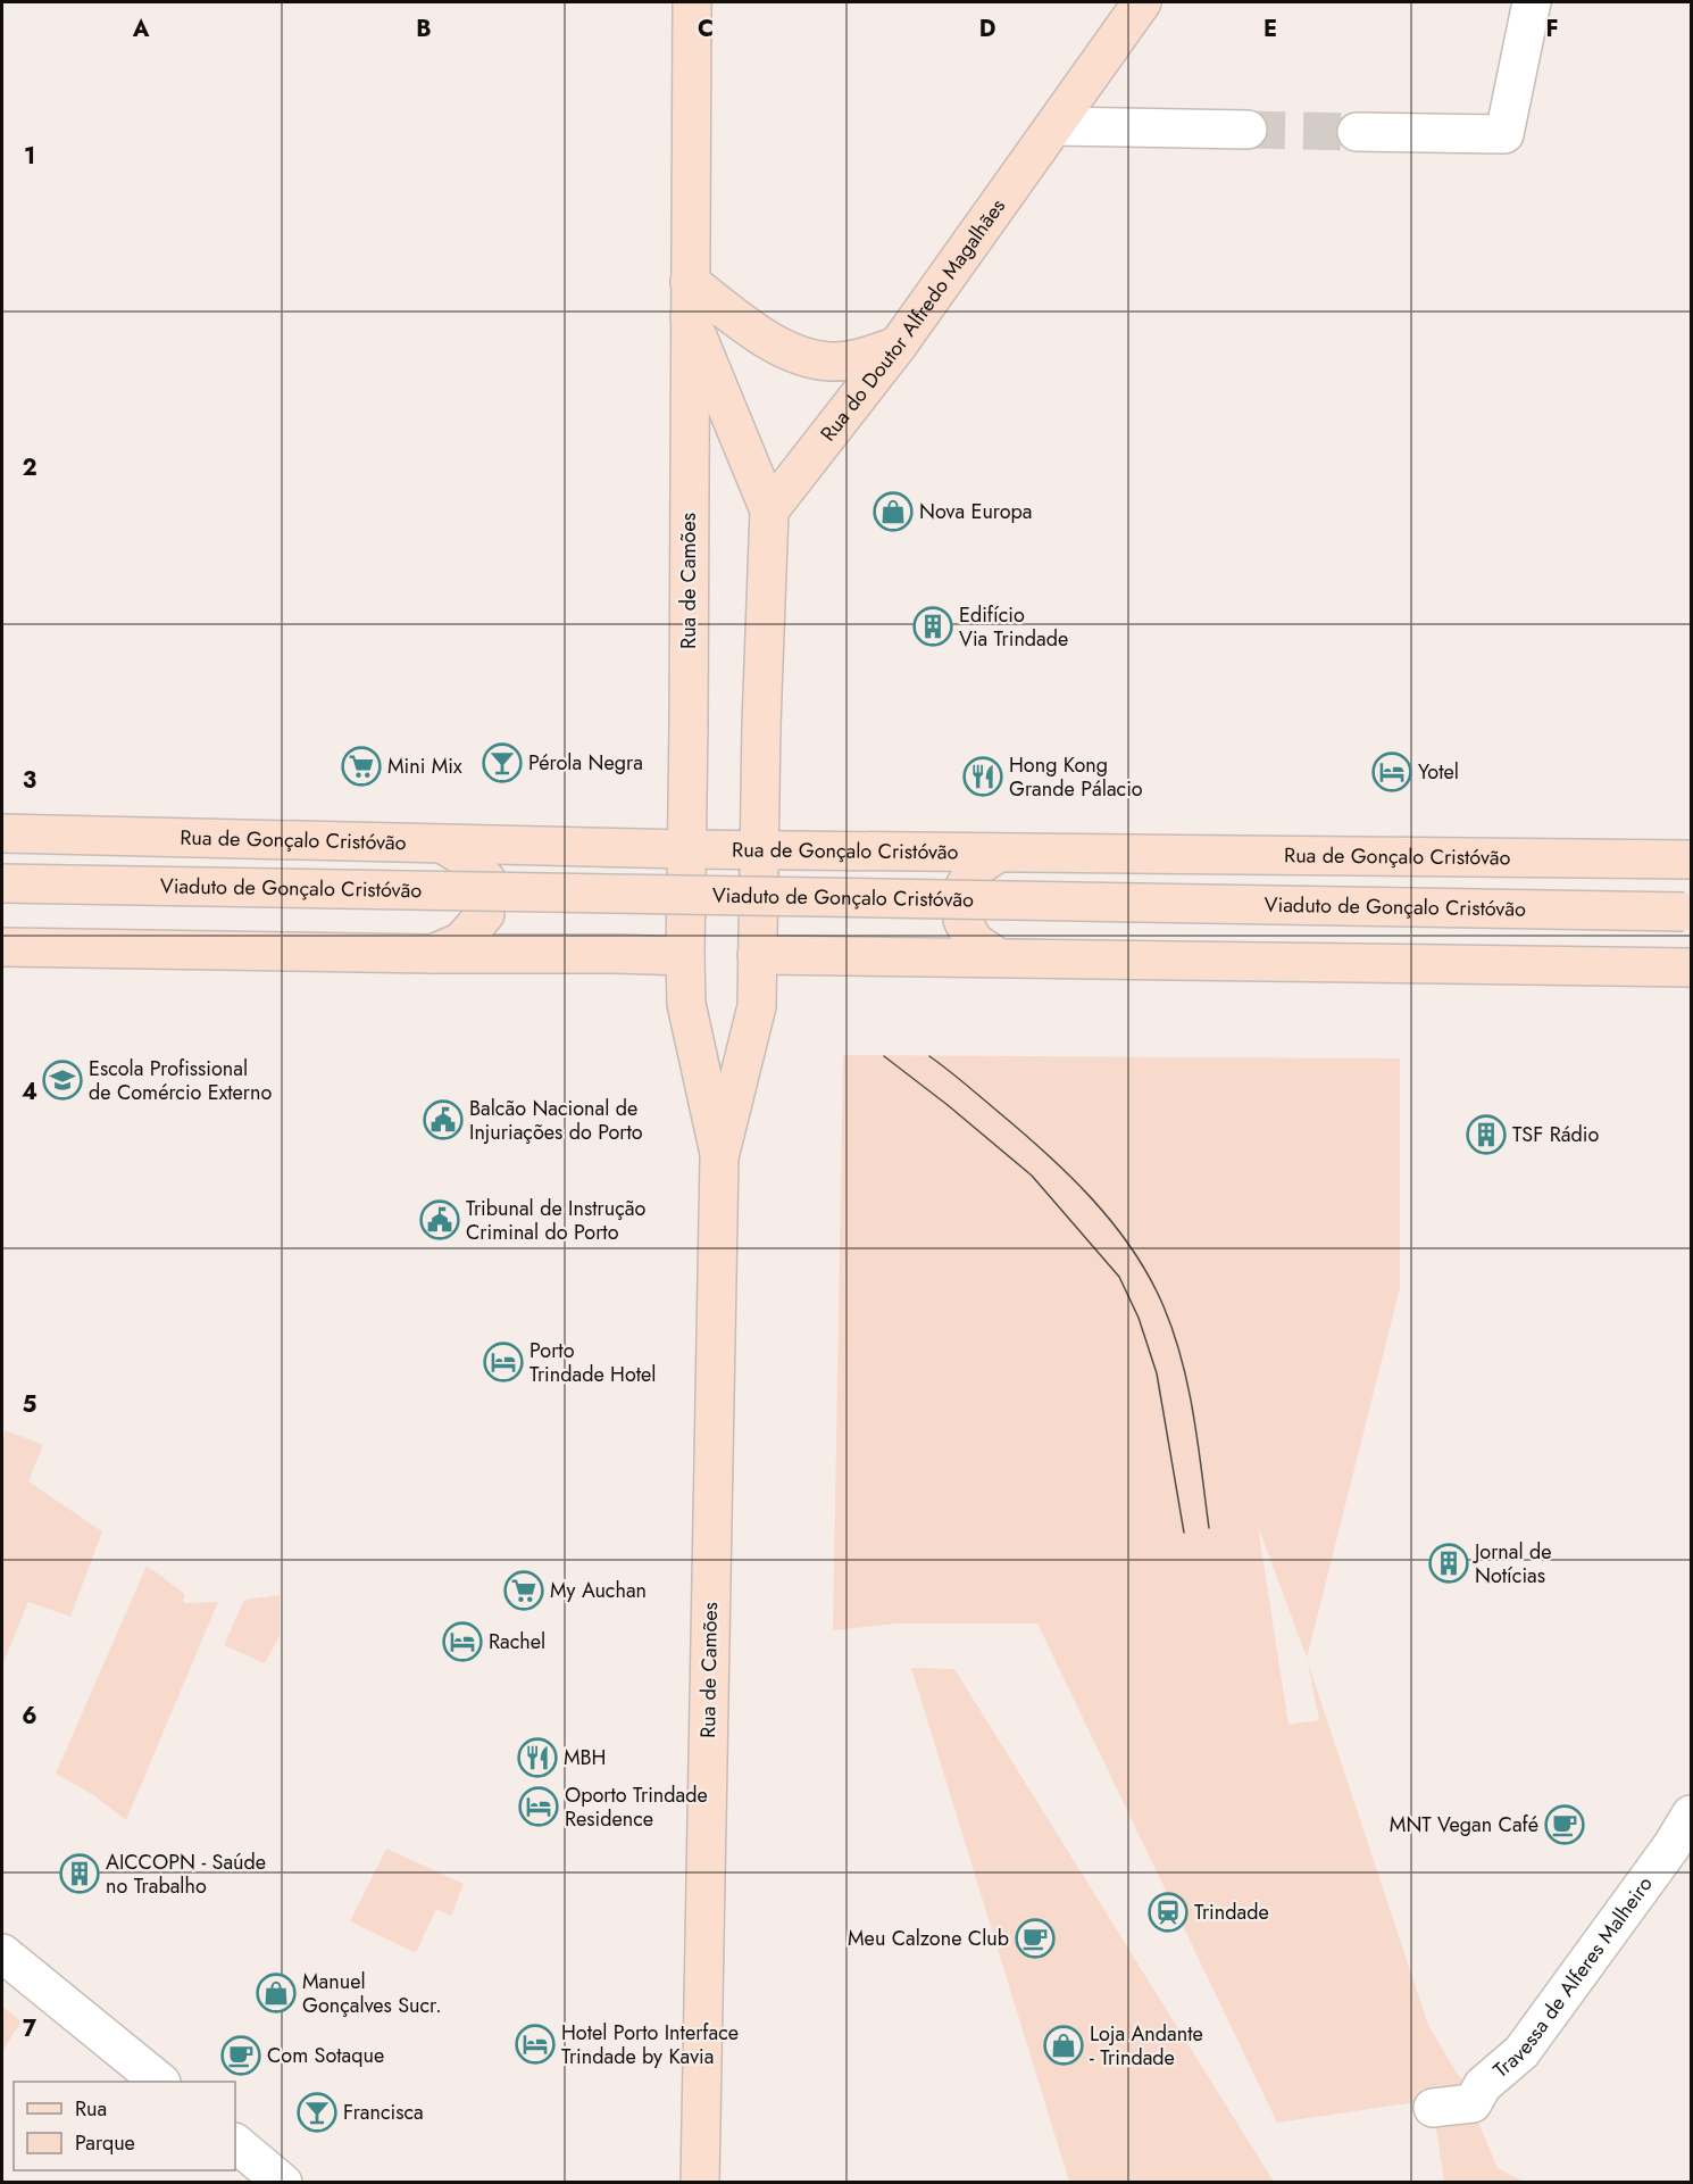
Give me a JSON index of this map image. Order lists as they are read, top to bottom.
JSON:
{
  "streets": {
    "main road": [
      "Rua do Doutor Alfredo Magalhães",
      "Rua de Camões",
      "Rua de Gonçalo Cristóvão",
      "Viaduto de Gonçalo Cristóvão"
    ],
    "street": ["Travessa de Alferes Malheiro"]
  },
  "crossings": [
    ["Rua do Doutor Alfredo Magalhães", "Rua de Camões"],
    ["Rua de Camões", "Rua de Gonçalo Cristóvão"]
  ],
  "places": {
    "shop": ["Nova Europa", "Manuel Gonçalves Sucr.", "Loja Andante - Trindade"],
    "building": [
      "Edifício Via Trindade",
      "TSF Rádio",
      "Jornal de Notícias",
      "AICCOPN - Saúde no Trabalho"
    ],
    "bar": ["Pérola Negra", "Francisca"],
    "supermarket": ["Mini Mix", "My Auchan"],
    "hotel": [
      "Yotel",
      "Porto Trindade Hotel",
      "Rachel",
      "Oporto Trindade Residence",
      "Hotel Porto Interface Trindade by Kavia"
    ],
    "restaurant": ["Hong Kong Grande Pálacio", "MBH"],
    "school or university": ["Escola Profissional de Comércio Externo"],
    "public building": ["Balcão Nacional de Injuriações do Porto", "Tribunal de Instrução Criminal do Porto"],
    "cafe": ["MNT Vegan Café", "Meu Calzone Club", "Com Sotaque"],
    "station": ["Trindade"]
  },
  "legend": ["Rua", "Parque"],
  "grid": {
    "columns": [
      "A",
      "B",
      "C",
      "D",
      "E",
      "F"
    ],
    "rows": [
      "1",
      "2",
      "3",
      "4",
      "5",
      "6",
      "7"
    ]
  }
}
